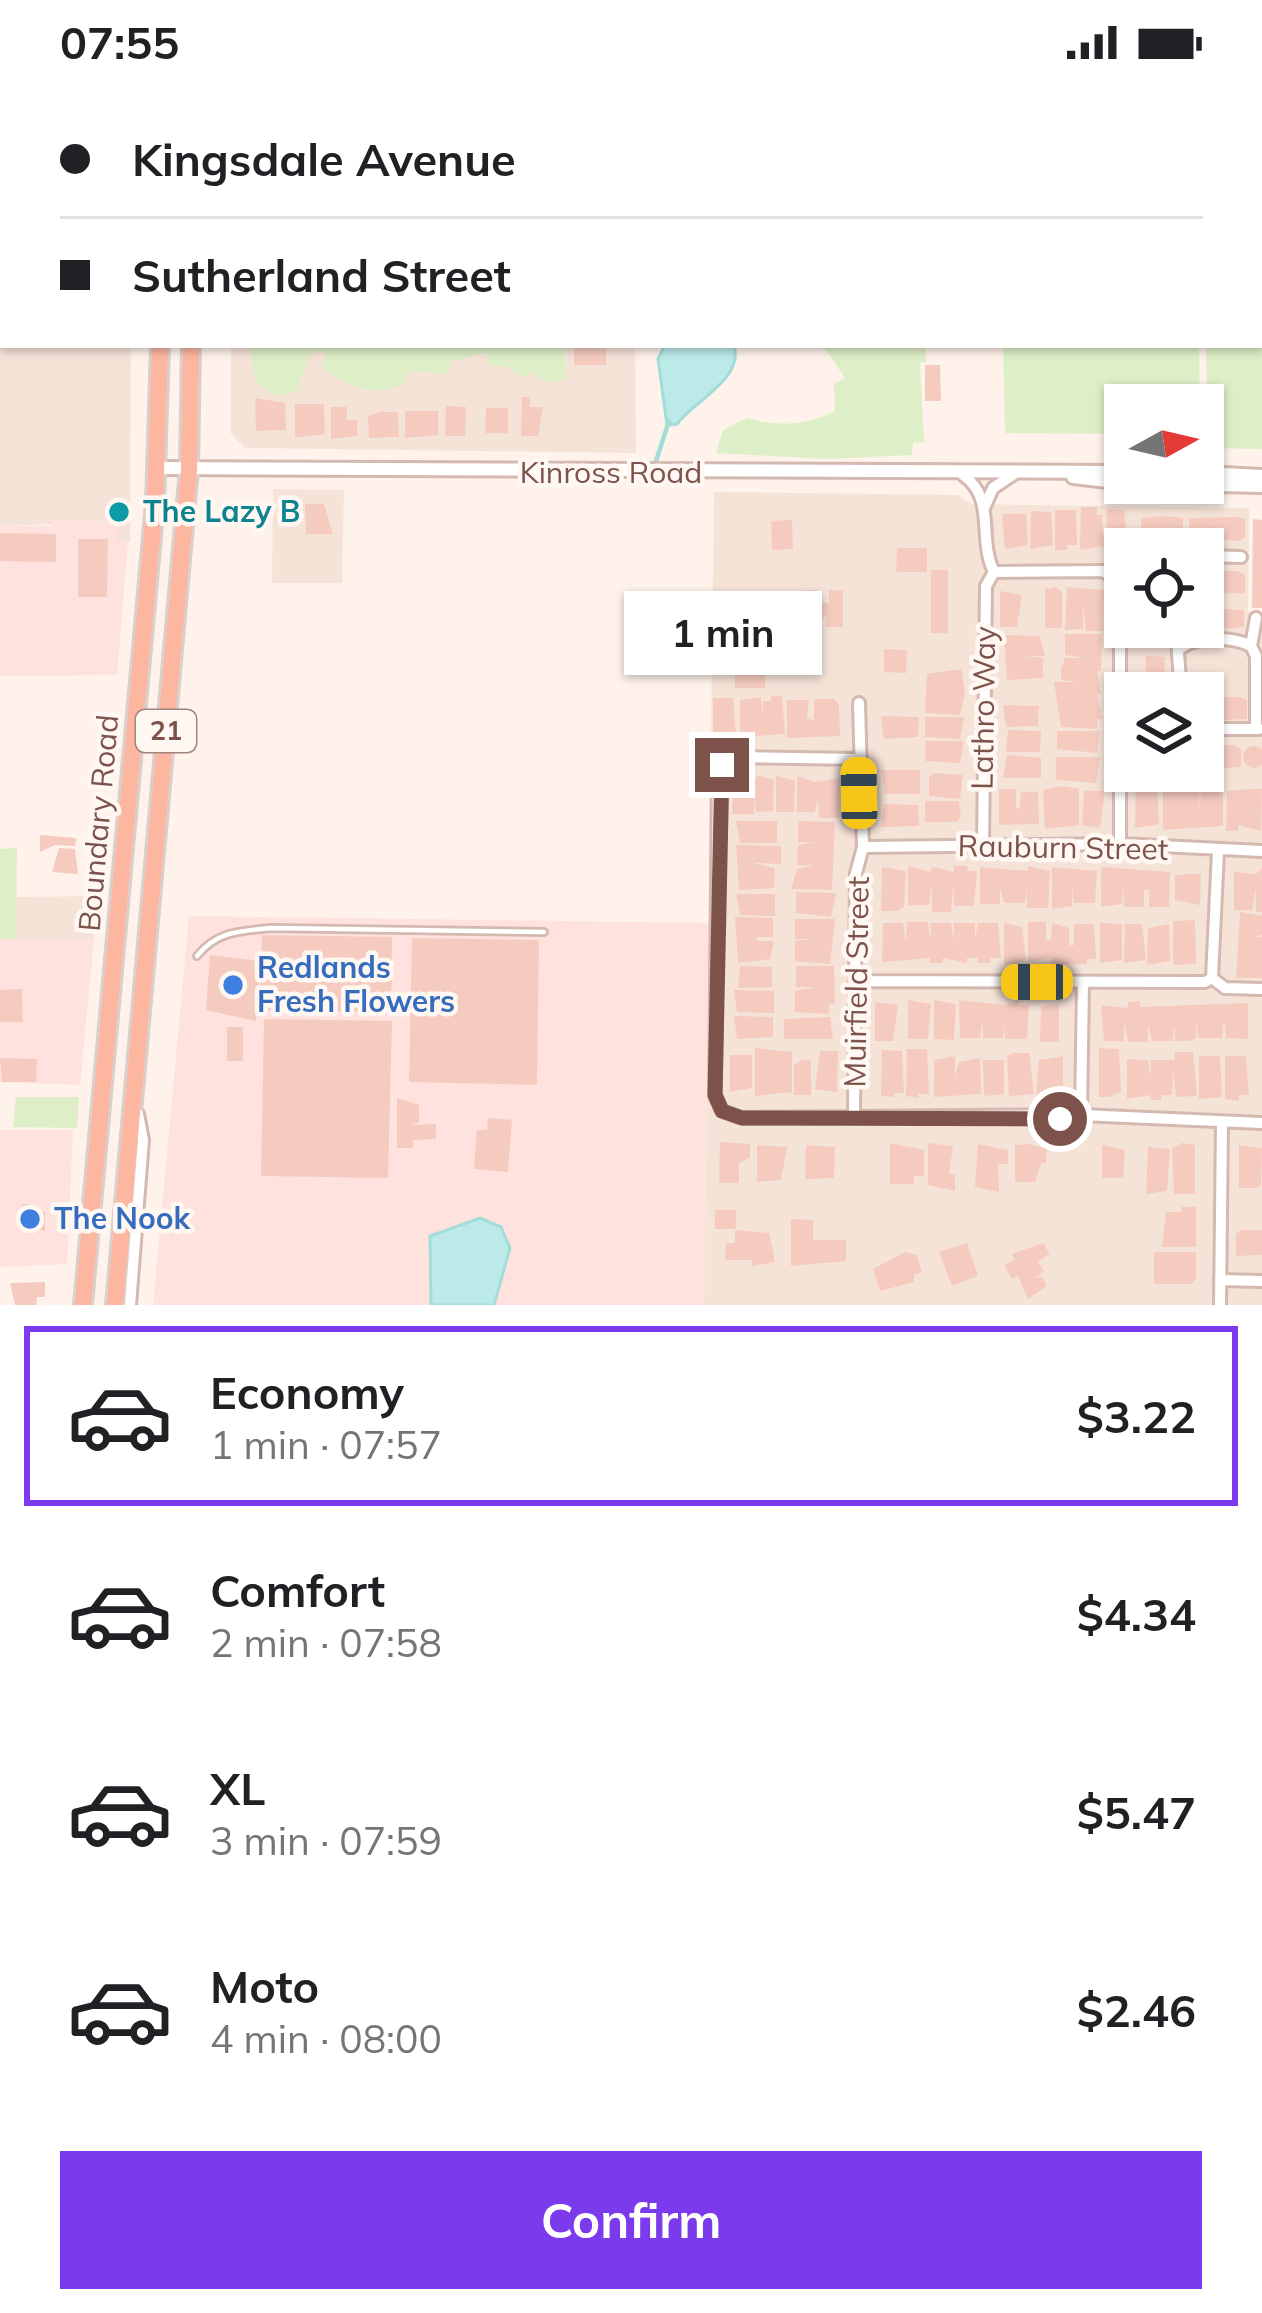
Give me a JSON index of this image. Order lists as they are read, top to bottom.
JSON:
{
  "streets": {
    "highway": ["21", "Boundary Road"],
    "street": [
      "Kinross Road",
      "Lathro Way",
      "Rauburn Street",
      "Muirfield Street"
    ]
  },
  "crossings": [
    ["Kinross Road", "Lathro Way"],
    ["Kinross Road", "Boundary Road"],
    ["Lathro Way", "Rauburn Street"],
    ["Rauburn Street", "Muirfield Street"]
  ],
  "places": ["The Lazy B", "Redlands Fresh Flowers", "The Nook"],
  "north": "right",
  "page": {
    "status": "07:55",
    "banner": ["Kingsdale Avenue", "Sutherland Street"],
    "bubble": "1 min",
    "list": [
      {
        "name": "Economy",
        "note": "1 min · 07:57",
        "value": "$3.22"
      },
      {
        "name": "Comfort",
        "note": "2 min · 07:58",
        "value": "$4.34"
      },
      {
        "name": "XL",
        "note": "3 min · 07:59",
        "value": "$5.47"
      },
      {
        "name": "Moto",
        "note": "4 min · 08:00",
        "value": "$2.46"
      }
    ],
    "buttons": "Confirm"
  }
}
